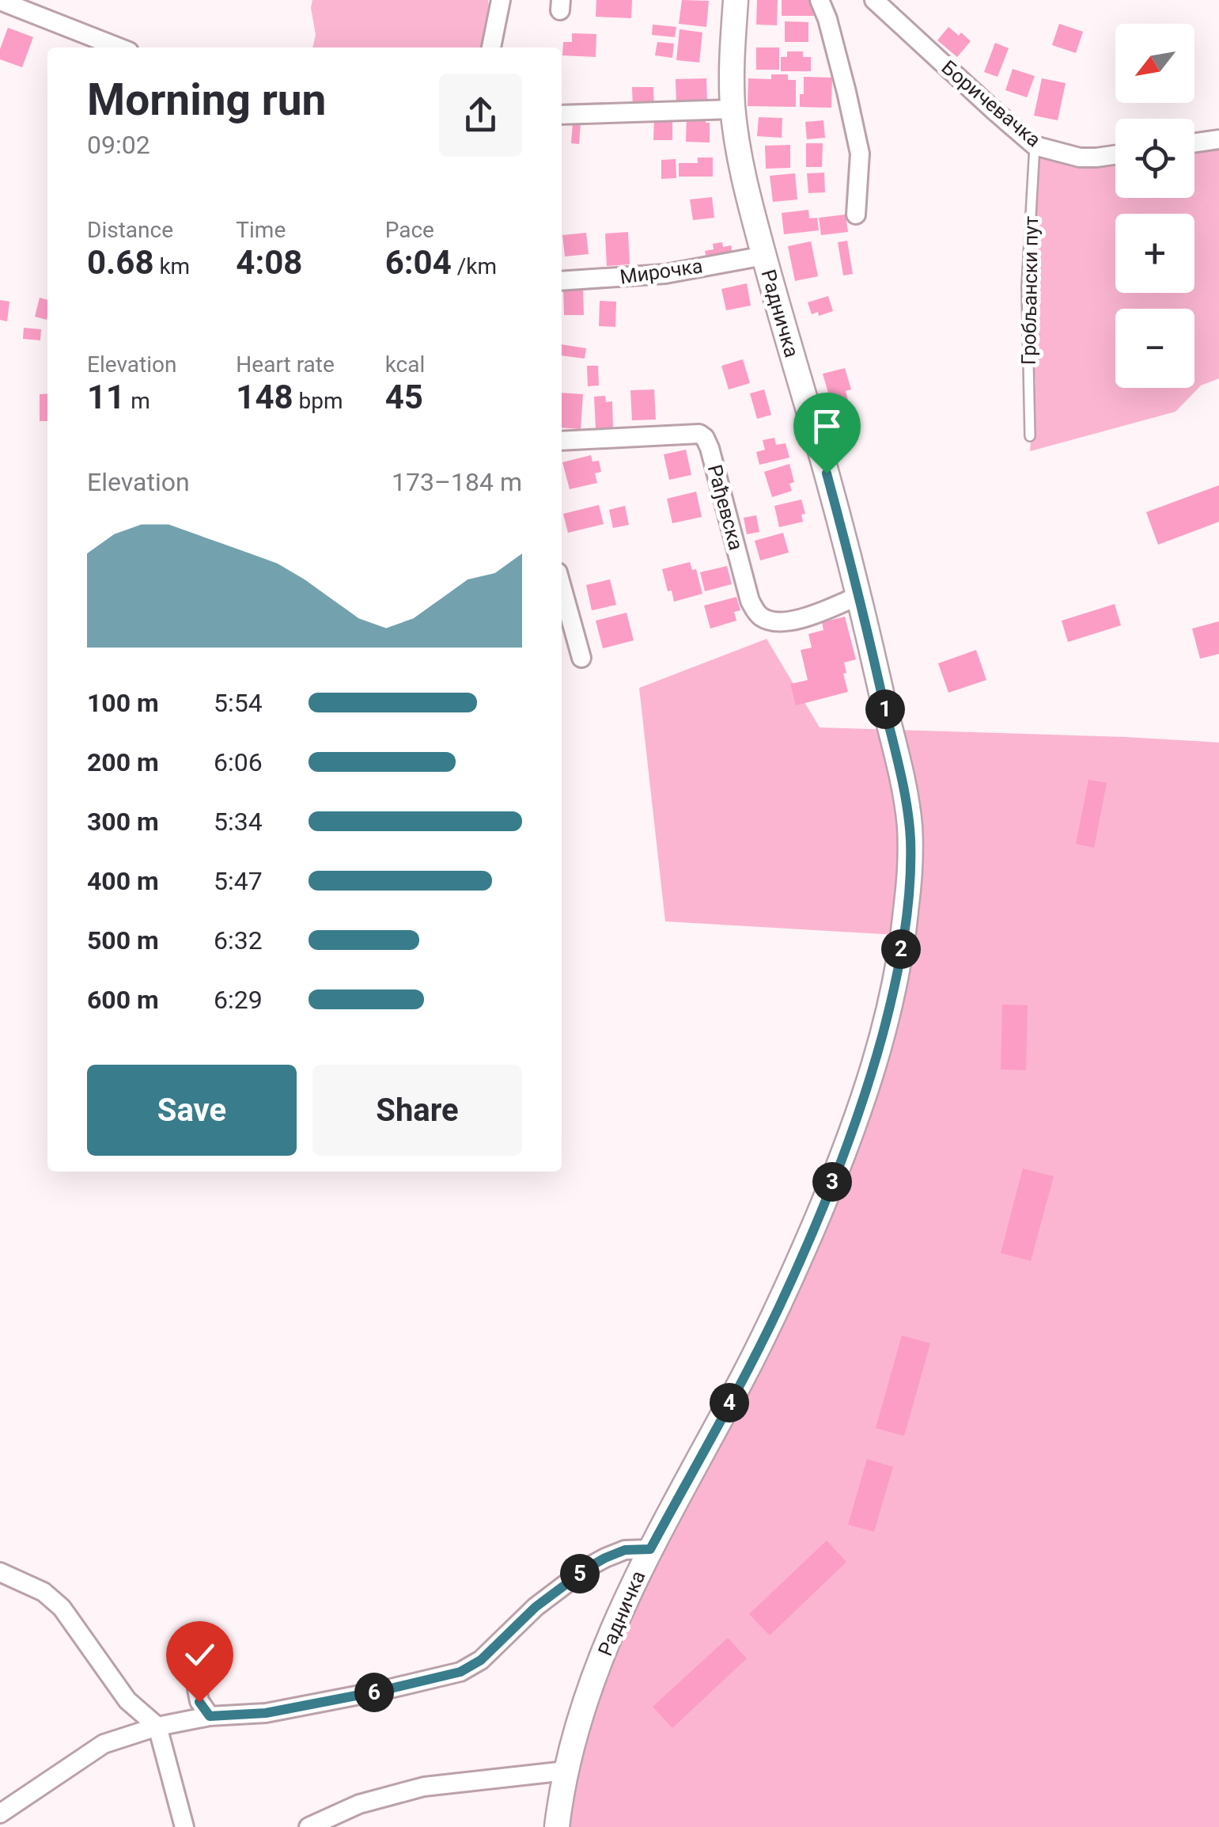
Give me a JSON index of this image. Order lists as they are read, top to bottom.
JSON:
{
  "streets": {
    "street": [
      "Боричевачка",
      "Мирочка",
      "Радничка",
      "Рађевска"
    ],
    "lane": ["Гробљански пут"]
  },
  "crossings": [
    ["Боричевачка", "Гробљански пут"],
    ["Мирочка", "Радничка"],
    ["Радничка", "Рађевска"]
  ],
  "north": "bottom left",
  "page": {
    "map_buttons": ["+", "−"],
    "heading": ["Morning run", "09:02"],
    "stats": [
      ["Distance", "0.68 km"],
      ["Time", "4:08"],
      ["Pace", "6:04 /km"],
      ["Elevation", "11 m"],
      ["Heart rate", "148 bpm"],
      ["kcal", "45"]
    ],
    "chart": ["Elevation", "173–184 m"],
    "list": [
      {
        "name": "100 m",
        "note": "5:54"
      },
      {
        "name": "200 m",
        "note": "6:06"
      },
      {
        "name": "300 m",
        "note": "5:34"
      },
      {
        "name": "400 m",
        "note": "5:47"
      },
      {
        "name": "500 m",
        "note": "6:32"
      },
      {
        "name": "600 m",
        "note": "6:29"
      }
    ],
    "pins": [
      "1",
      "2",
      "3",
      "4",
      "5",
      "6"
    ],
    "buttons": ["Save", "Share"]
  }
}
